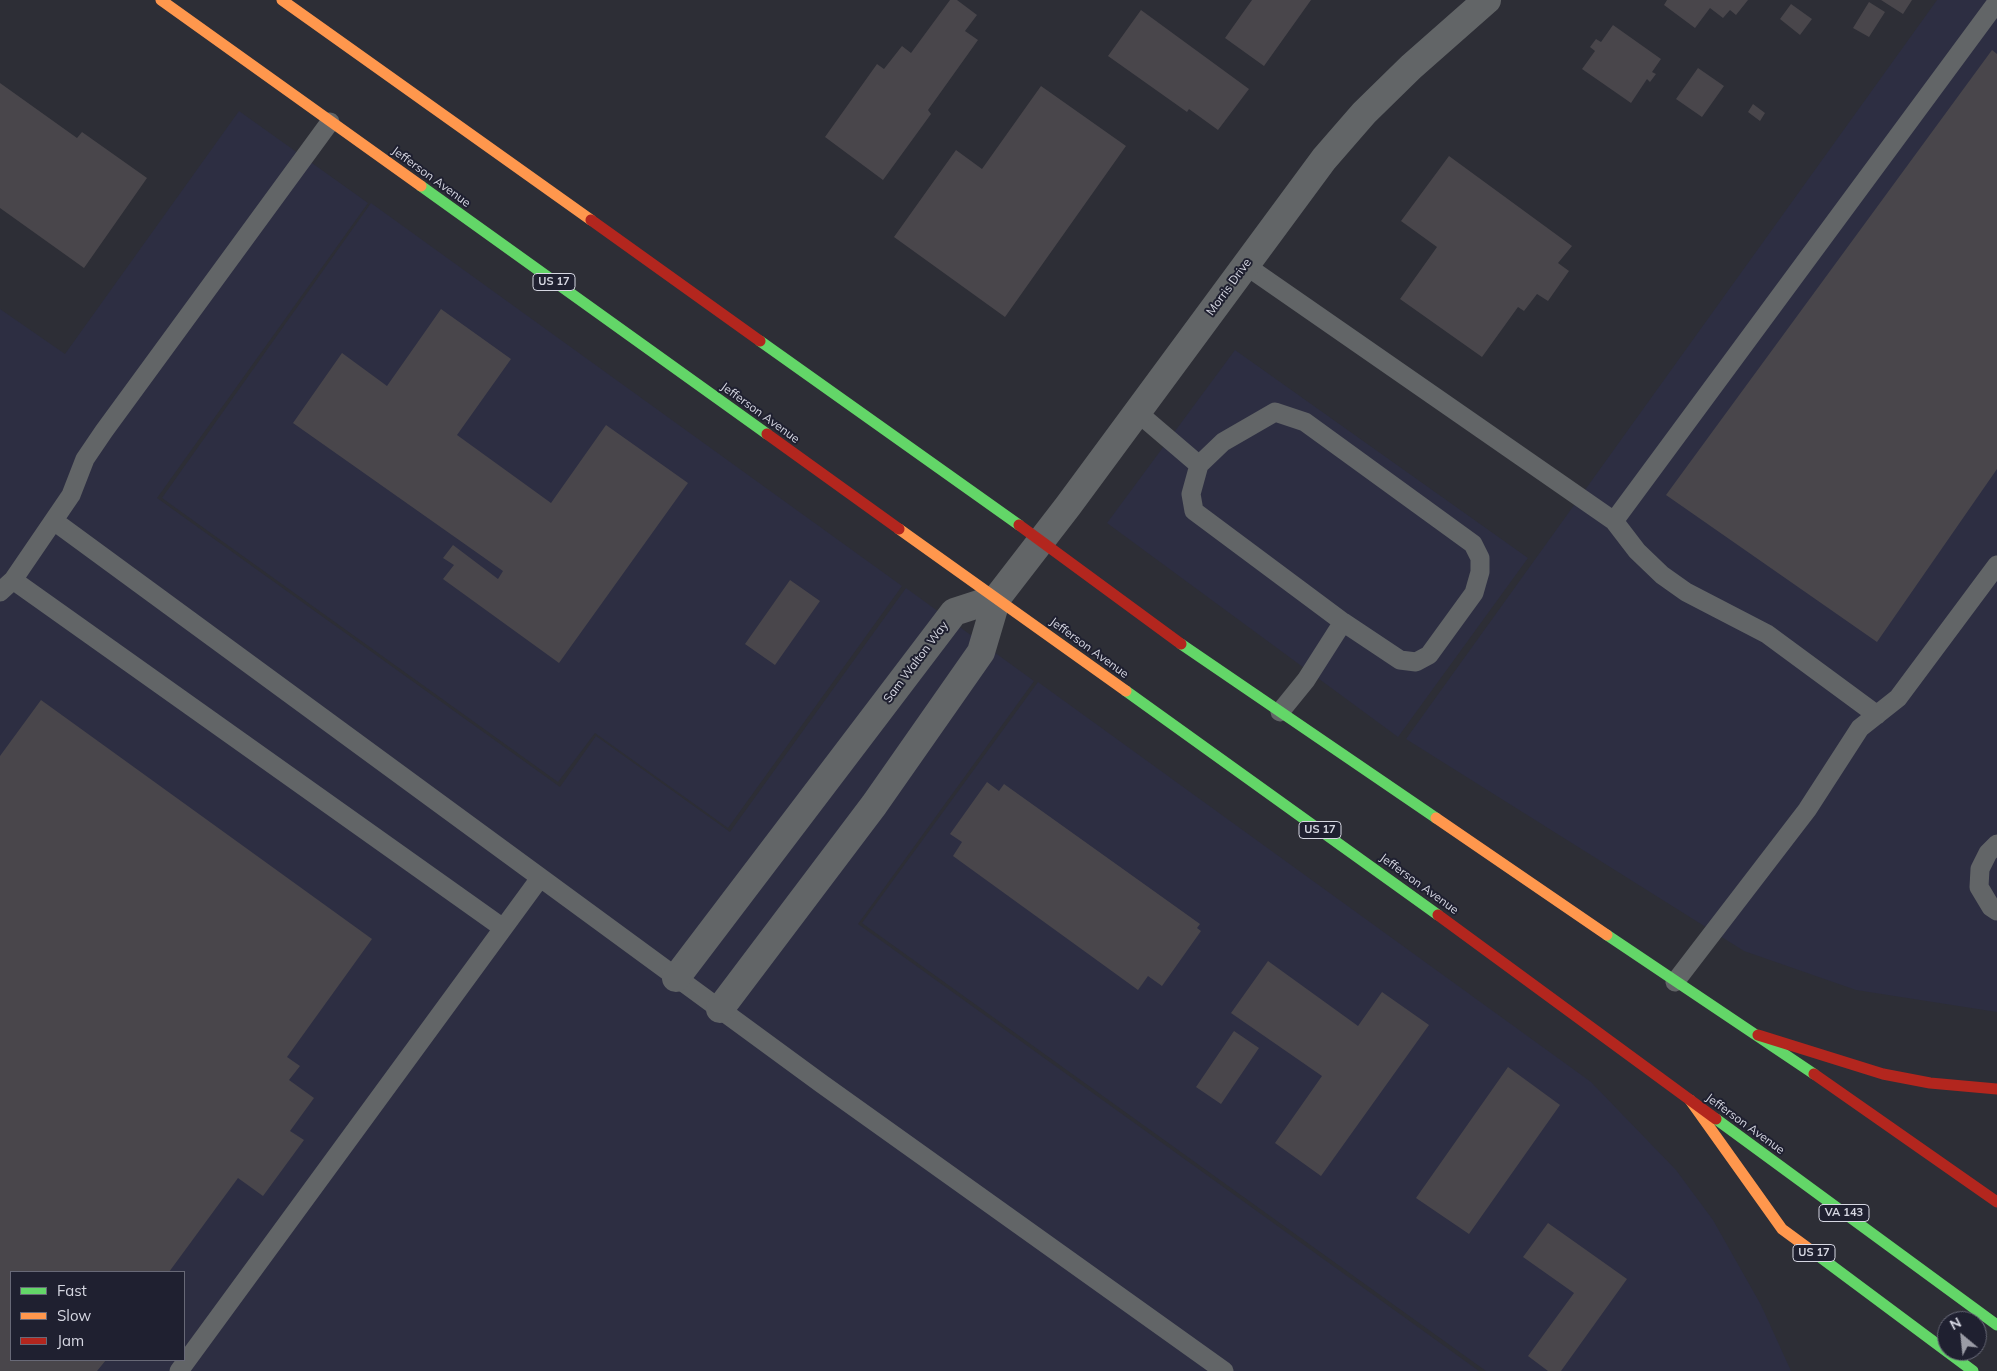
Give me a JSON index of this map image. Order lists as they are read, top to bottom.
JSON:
{
  "streets": {
    "main road": ["Jefferson Avenue", "US 17", "VA 143"],
    "street": ["Morris Drive", "Sam Walton Way"]
  },
  "crossings": [
    ["Jefferson Avenue", "US 17"],
    ["Jefferson Avenue", "Morris Drive"],
    ["Jefferson Avenue", "Sam Walton Way"],
    ["Morris Drive", "Sam Walton Way"]
  ],
  "legend": ["Fast", "Slow", "Jam"],
  "north": "top left"
}
